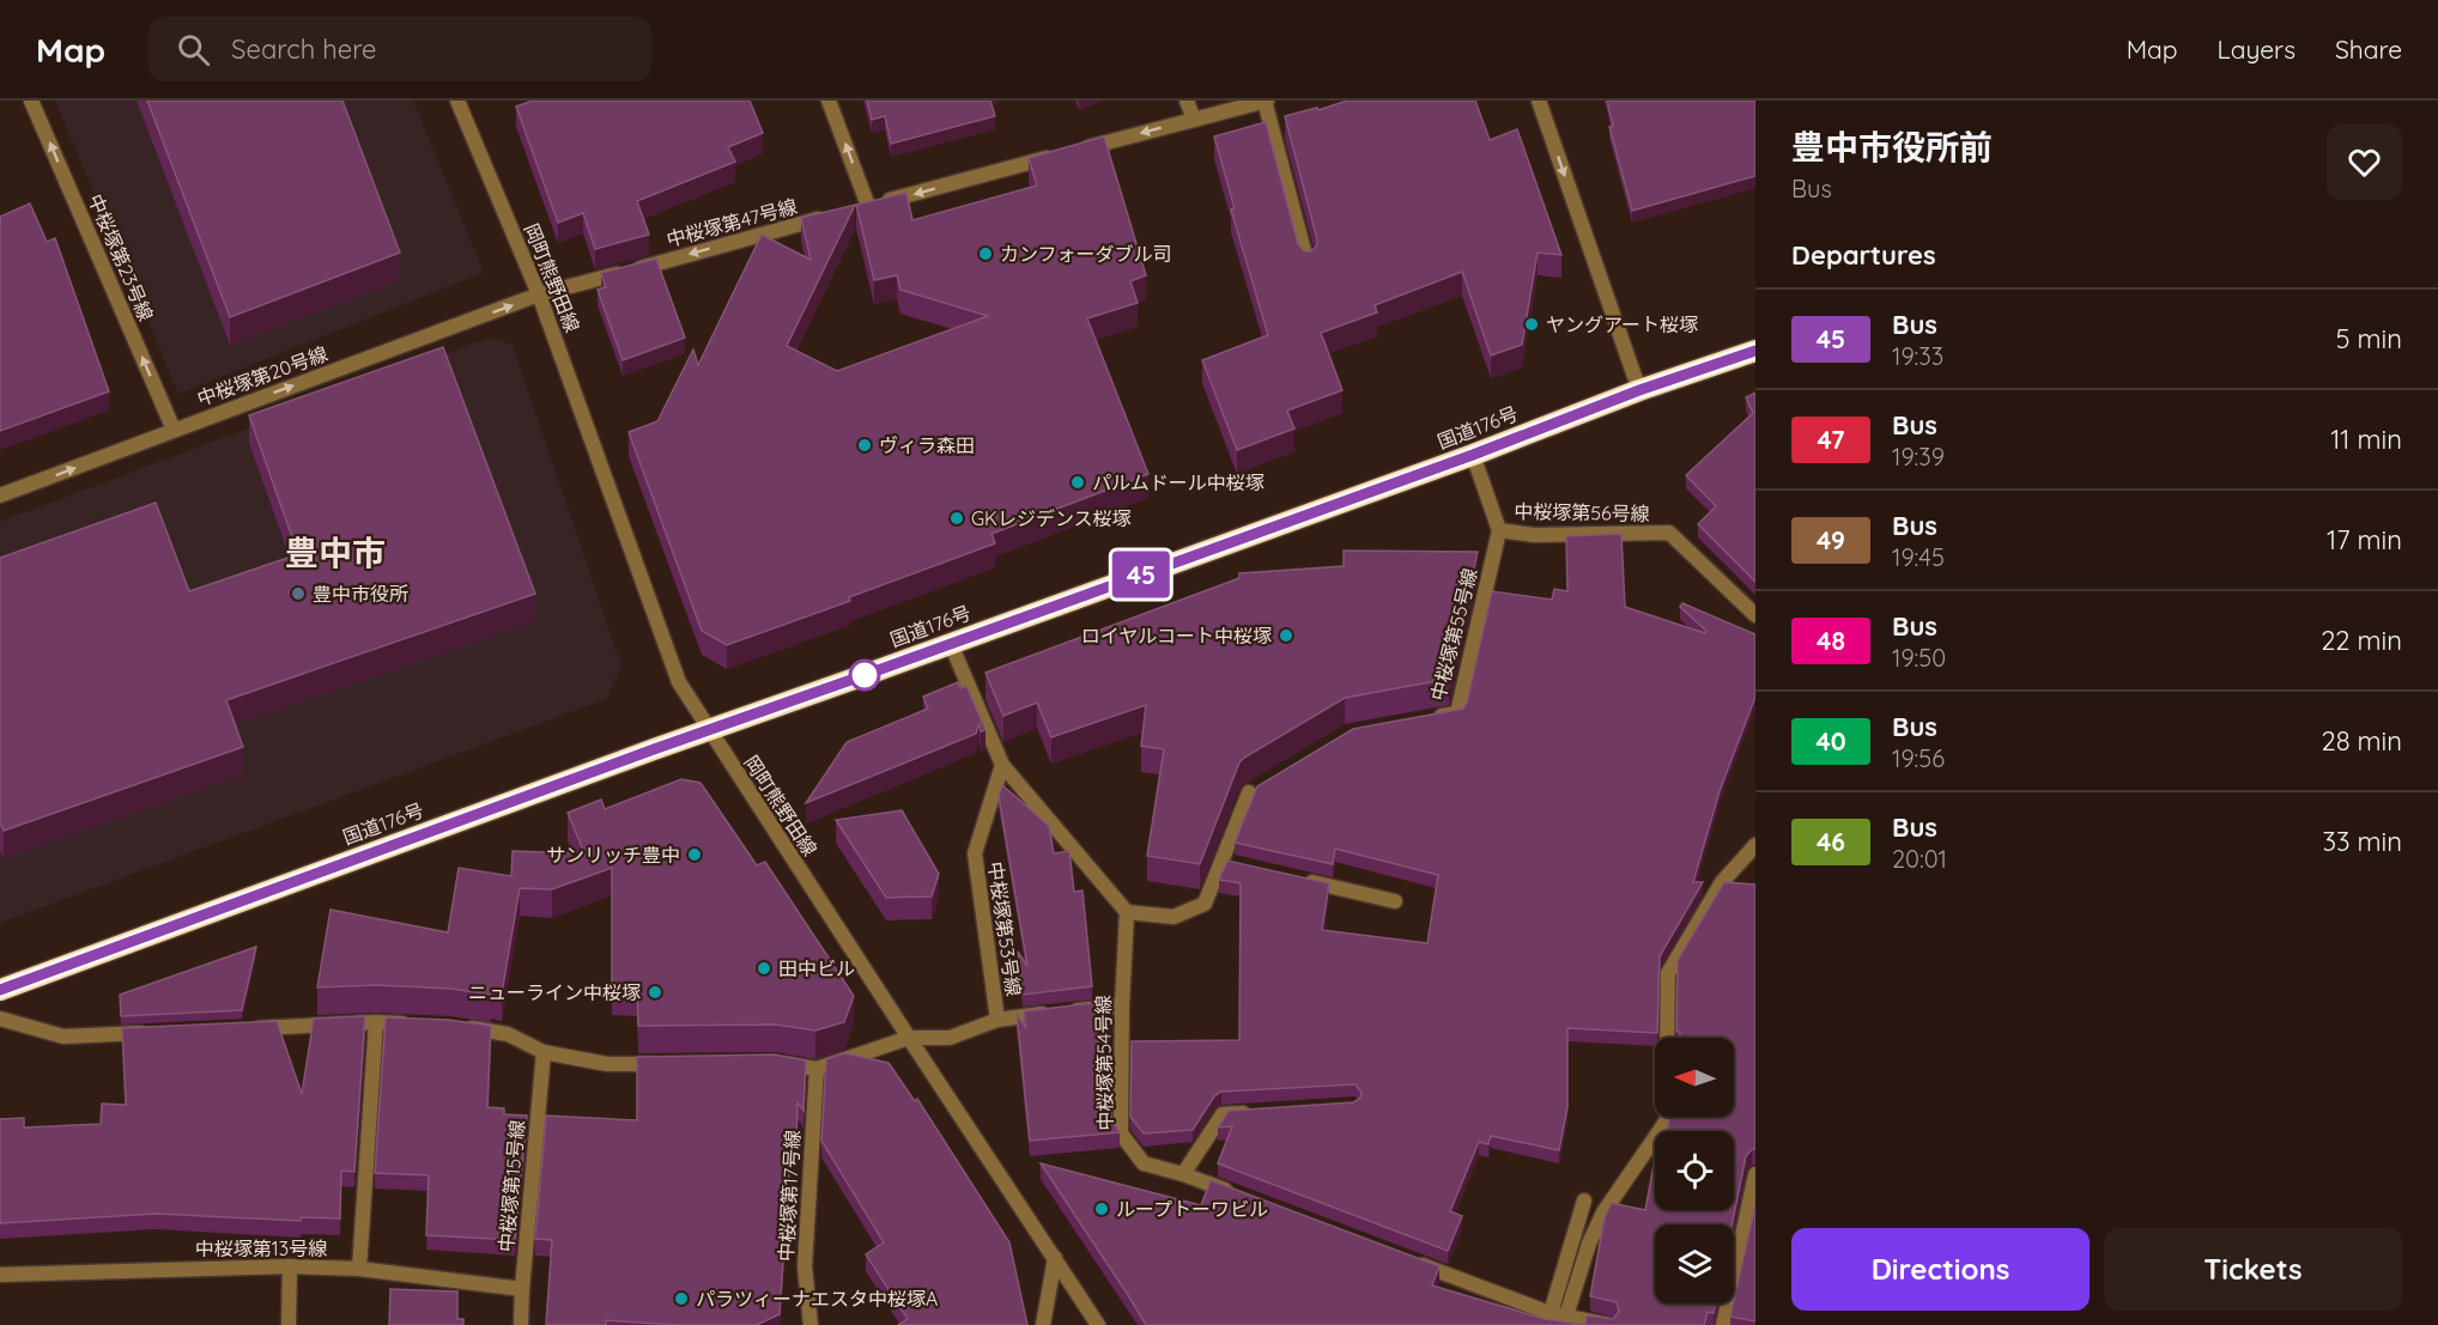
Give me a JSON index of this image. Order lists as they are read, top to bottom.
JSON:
{
  "streets": {
    "highway": ["国道176号"],
    "street": [
      "中桜塚第47号線",
      "中桜塚第23号線",
      "岡町熊野田線",
      "中桜塚第20号線",
      "中桜塚第56号線",
      "中桜塚第55号線",
      "中桜塚第53号線",
      "中桜塚第54号線",
      "中桜塚第15号線",
      "中桜塚第17号線",
      "中桜塚第13号線"
    ]
  },
  "crossings": [
    ["中桜塚第47号線", "岡町熊野田線"],
    ["中桜塚第47号線", "中桜塚第20号線"],
    ["中桜塚第23号線", "中桜塚第20号線"],
    ["岡町熊野田線", "中桜塚第20号線"],
    ["岡町熊野田線", "国道176号"],
    ["岡町熊野田線", "中桜塚第53号線"],
    ["国道176号", "中桜塚第56号線"],
    ["中桜塚第56号線", "中桜塚第55号線"],
    ["中桜塚第53号線", "中桜塚第54号線"],
    ["中桜塚第53号線", "中桜塚第17号線"],
    ["中桜塚第15号線", "中桜塚第13号線"]
  ],
  "one_way": ["中桜塚第47号線", "中桜塚第23号線", "中桜塚第20号線"],
  "districts": ["豊中市"],
  "places": [
    "カンフォーダブル司",
    "ヤングアート桜塚",
    "ヴィラ森田",
    "パルムドール中桜塚",
    "GKレジデンス桜塚",
    "豊中市役所",
    "ロイヤルコート中桜塚",
    "サンリッチ豊中",
    "田中ビル",
    "ニューライン中桜塚",
    "ループトーワビル",
    "パラツィーナエスタ中桜塚A"
  ],
  "lines": ["bus line 45"],
  "north": "left",
  "page": {
    "header": "Map",
    "search": "Search here",
    "nav": ["Map", "Layers", "Share"],
    "on_map": "45",
    "heading": [
      ["豊中市役所前", "Bus"],
      "Departures"
    ],
    "list": [
      {
        "mark": "45",
        "name": "Bus",
        "note": "19:33",
        "value": "5 min"
      },
      {
        "mark": "47",
        "name": "Bus",
        "note": "19:39",
        "value": "11 min"
      },
      {
        "mark": "49",
        "name": "Bus",
        "note": "19:45",
        "value": "17 min"
      },
      {
        "mark": "48",
        "name": "Bus",
        "note": "19:50",
        "value": "22 min"
      },
      {
        "mark": "40",
        "name": "Bus",
        "note": "19:56",
        "value": "28 min"
      },
      {
        "mark": "46",
        "name": "Bus",
        "note": "20:01",
        "value": "33 min"
      }
    ],
    "buttons": ["Directions", "Tickets"]
  }
}
